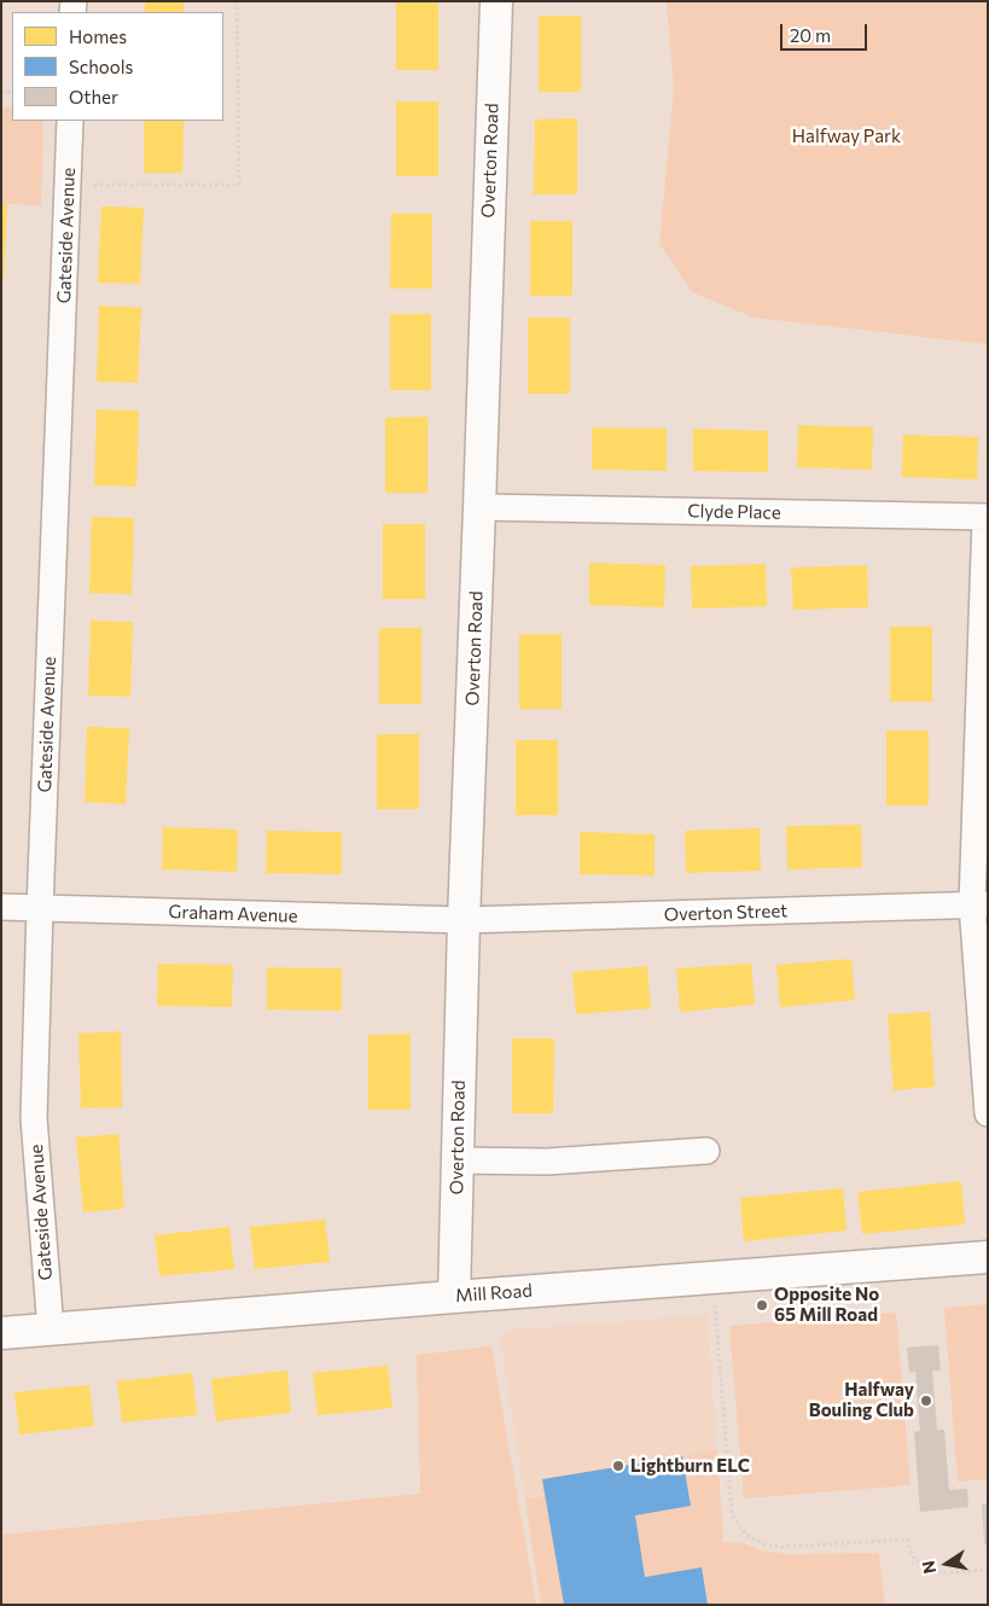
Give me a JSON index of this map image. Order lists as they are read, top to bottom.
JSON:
{
  "streets": {
    "street": [
      "Overton Road",
      "Gateside Avenue",
      "Clyde Place",
      "Overton Street",
      "Graham Avenue",
      "Mill Road"
    ]
  },
  "crossings": [
    ["Overton Road", "Clyde Place"],
    ["Overton Road", "Overton Street"],
    ["Overton Road", "Graham Avenue"],
    ["Overton Road", "Mill Road"],
    ["Gateside Avenue", "Graham Avenue"],
    ["Gateside Avenue", "Mill Road"],
    ["Overton Street", "Graham Avenue"]
  ],
  "parks": ["Halfway Park"],
  "places": ["Opposite No 65 Mill Road", "Halfway Bouling Club", "Lightburn ELC"],
  "legend": ["Homes", "Schools", "Other"],
  "scale_bar": "20 m",
  "north": "left"
}
